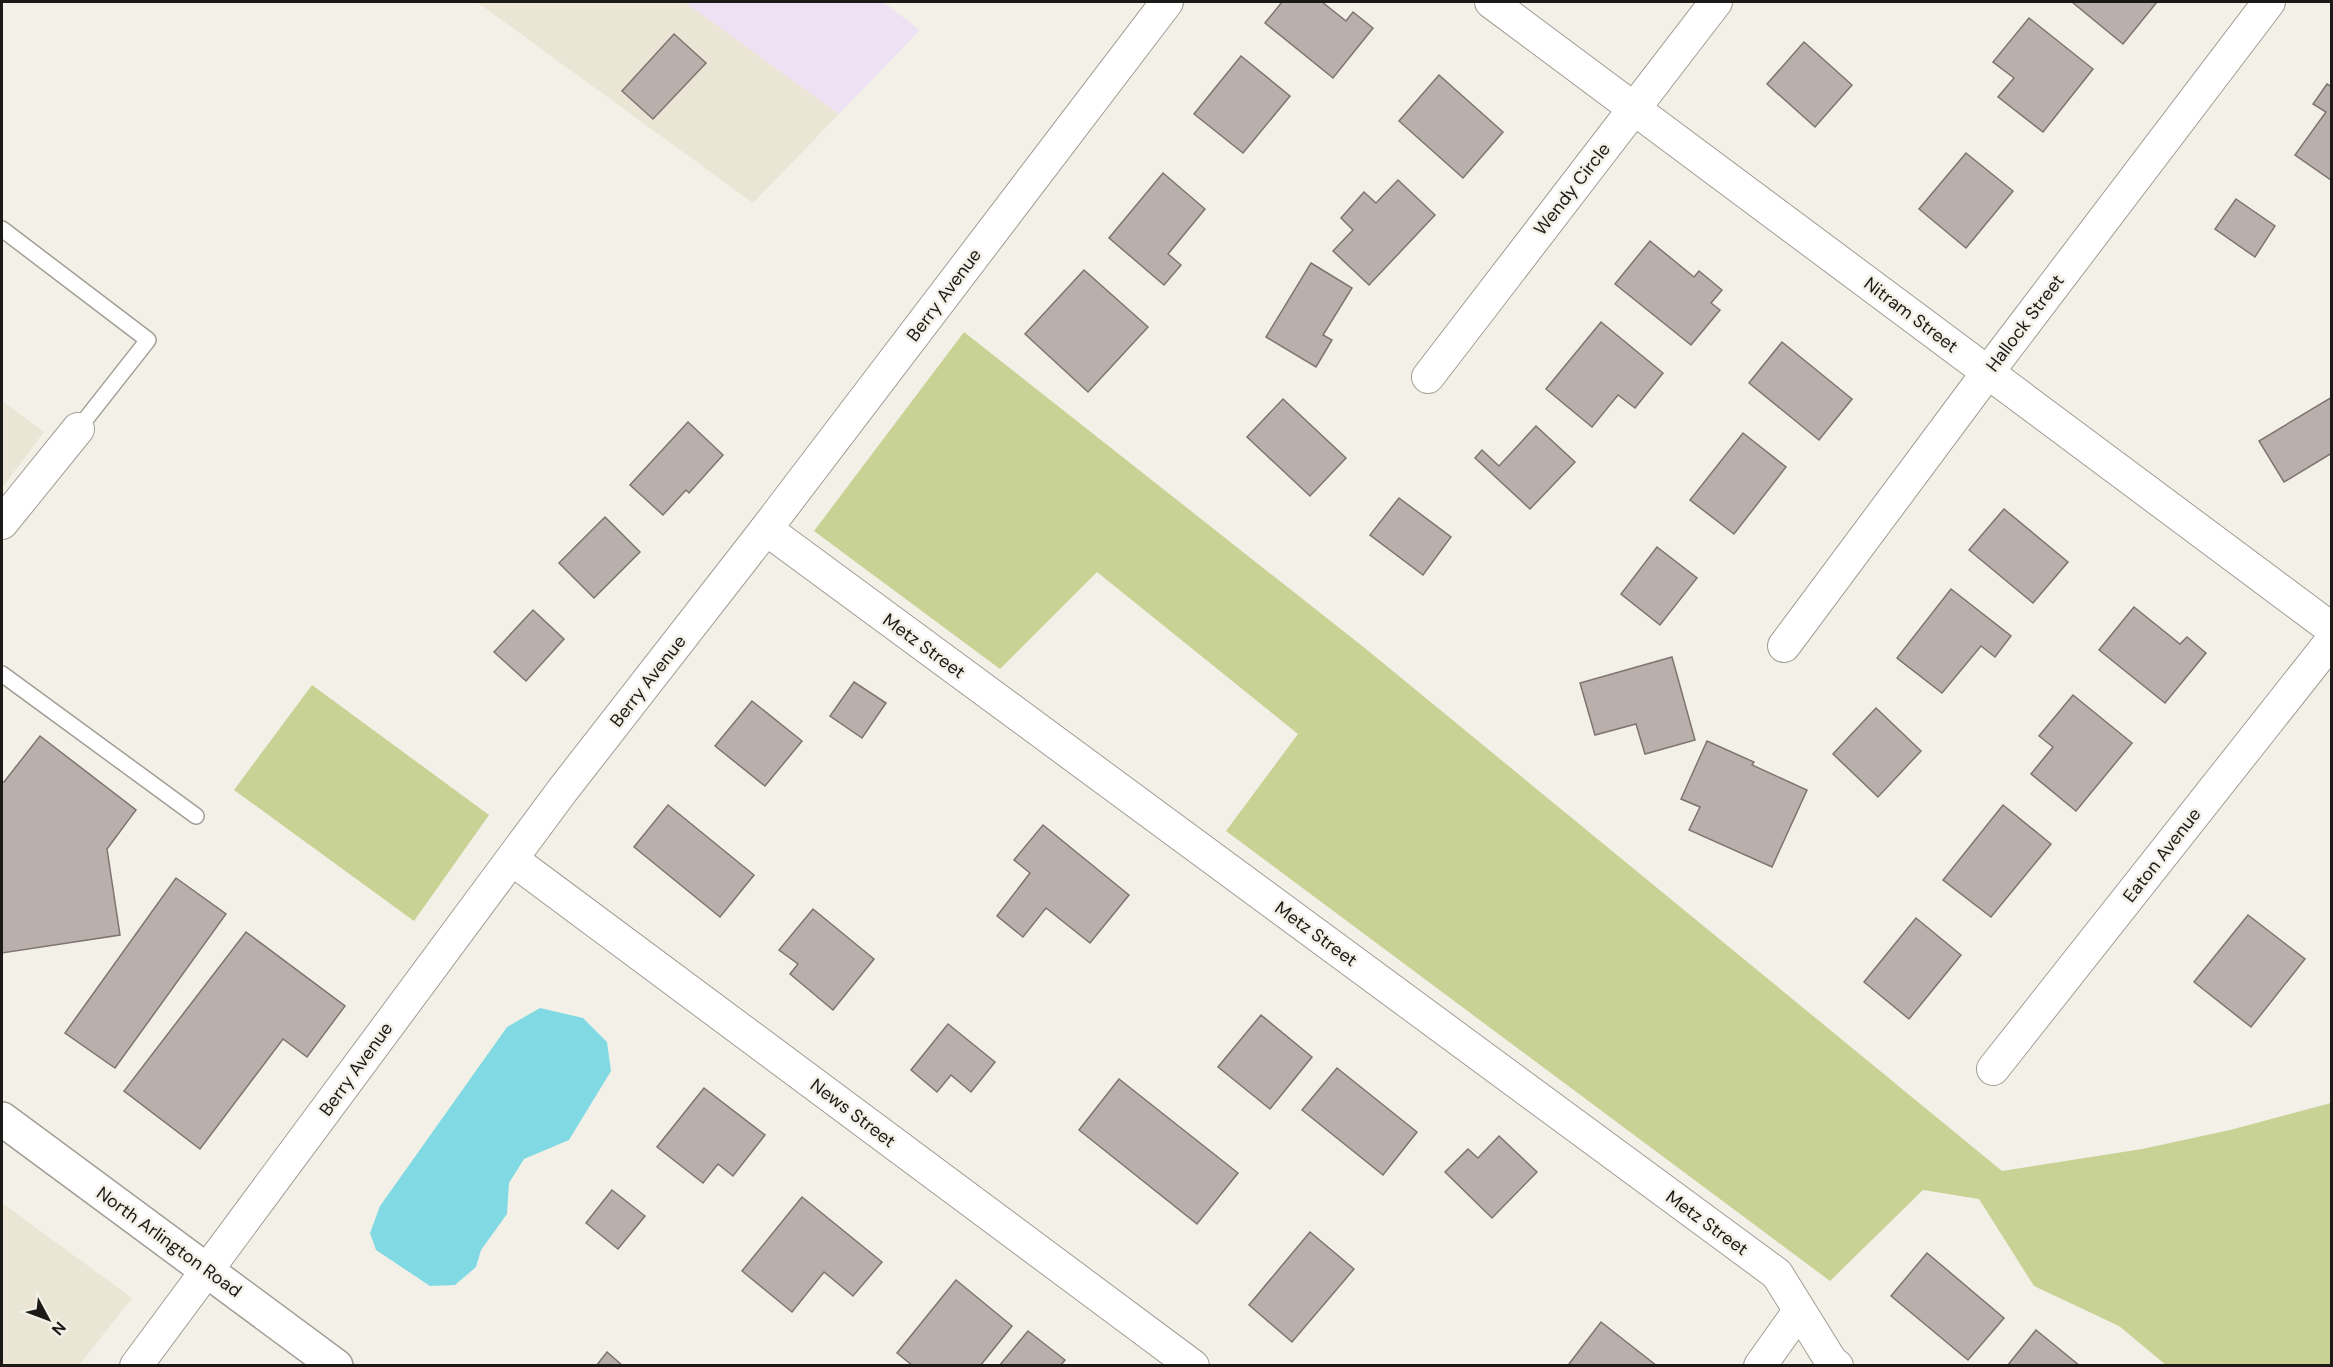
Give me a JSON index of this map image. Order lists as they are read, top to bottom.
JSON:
{
  "streets": {
    "main road": ["North Arlington Road"],
    "street": [
      "Wendy Circle",
      "Berry Avenue",
      "Nitram Street",
      "Hallock Street",
      "Metz Street",
      "Eaton Avenue",
      "News Street"
    ]
  },
  "crossings": [
    ["Wendy Circle", "Nitram Street"],
    ["Berry Avenue", "Metz Street"],
    ["Berry Avenue", "News Street"],
    ["Berry Avenue", "North Arlington Road"],
    ["Nitram Street", "Hallock Street"]
  ],
  "north": "bottom right"
}
